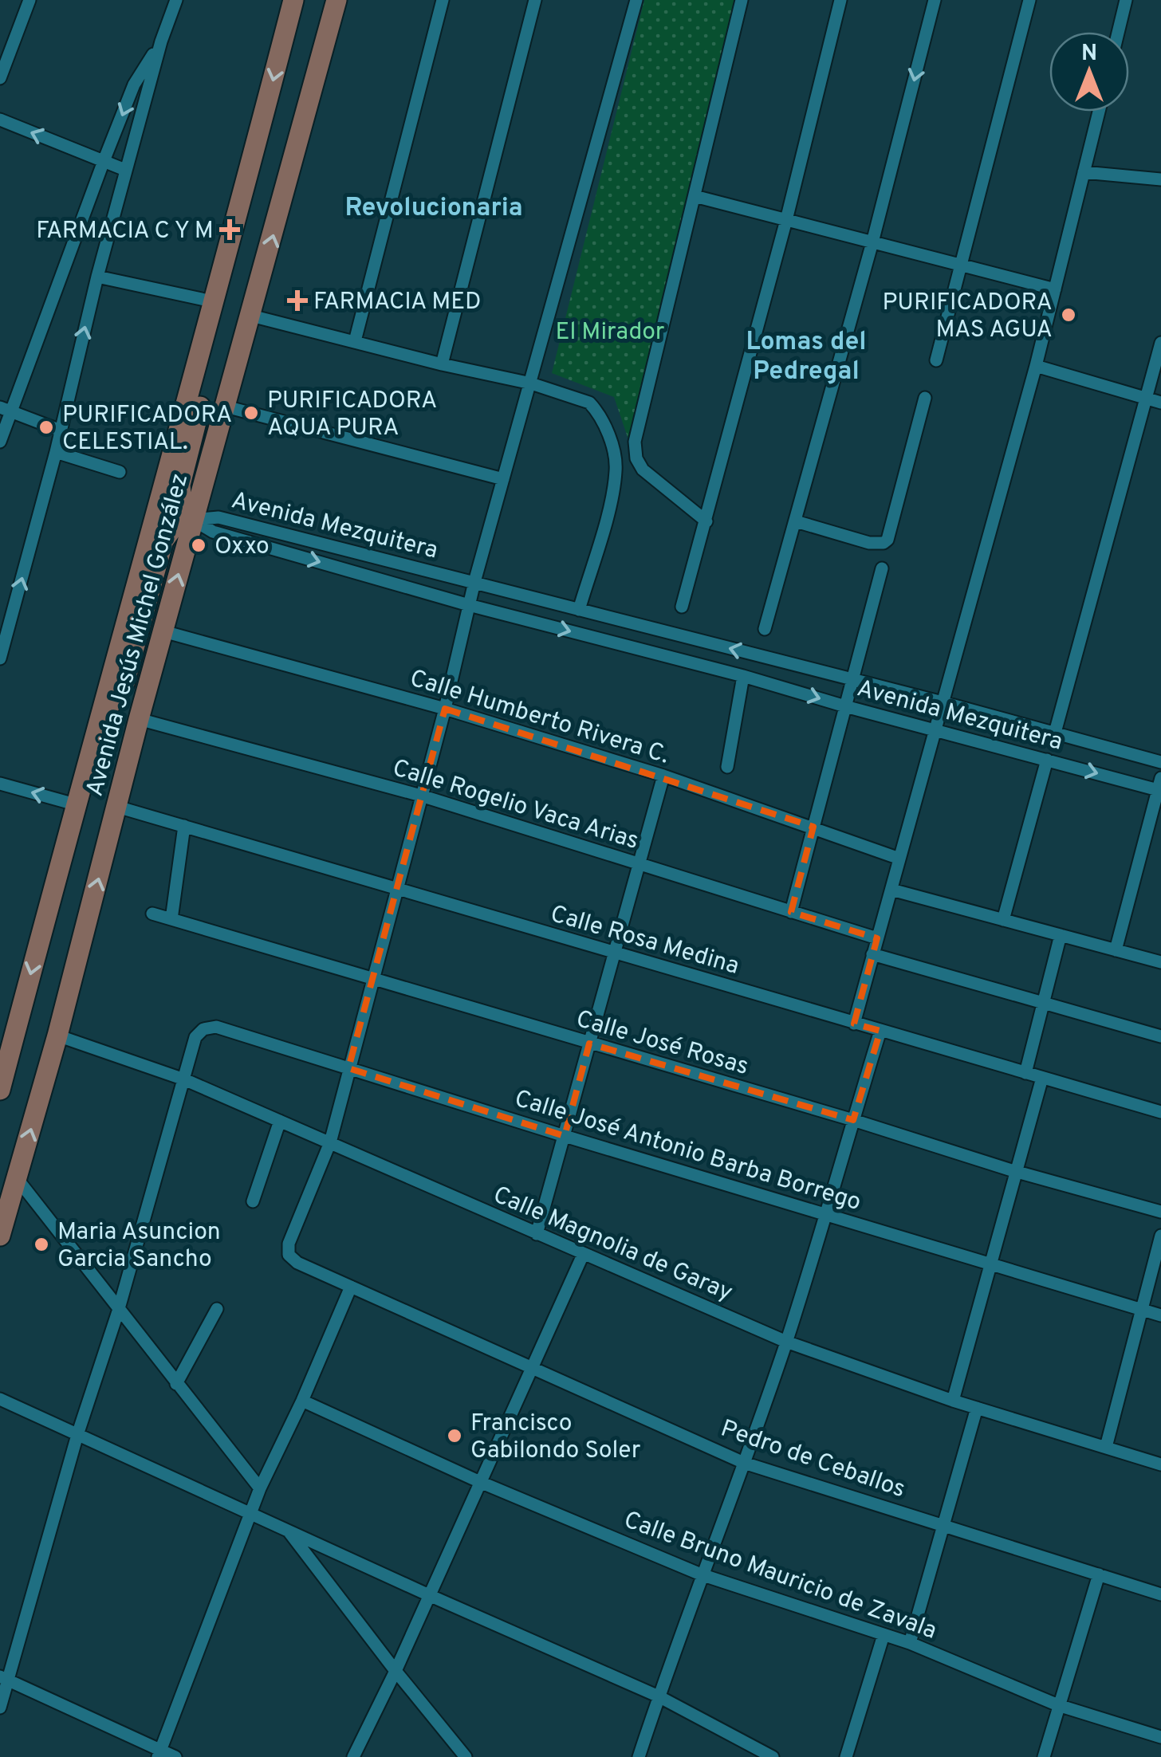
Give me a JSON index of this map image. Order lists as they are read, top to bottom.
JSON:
{
  "streets": {
    "main road": ["Avenida Jesús Michel González"],
    "street": [
      "Avenida Mezquitera",
      "Calle Humberto Rivera C.",
      "Calle Rogelio Vaca Arias",
      "Calle Rosa Medina",
      "Calle José Rosas",
      "Calle José Antonio Barba Borrego",
      "Calle Magnolia de Garay",
      "Pedro de Ceballos",
      "Calle Bruno Mauricio de Zavala"
    ]
  },
  "crossings": [
    ["Avenida Mezquitera", "Avenida Jesús Michel González"],
    ["Avenida Jesús Michel González", "Calle Humberto Rivera C."],
    ["Avenida Jesús Michel González", "Calle Rogelio Vaca Arias"],
    ["Avenida Jesús Michel González", "Calle Rosa Medina"],
    ["Avenida Jesús Michel González", "Calle Magnolia de Garay"],
    ["Calle José Antonio Barba Borrego", "Calle Magnolia de Garay"],
    ["Calle Magnolia de Garay", "Pedro de Ceballos"]
  ],
  "districts": ["Revolucionaria", "Lomas del Pedregal"],
  "parks": ["El Mirador"],
  "places": {
    "health": ["FARMACIA C Y M", "FARMACIA MED"],
    "other": [
      "PURIFICADORA MAS AGUA",
      "PURIFICADORA AQUA PURA",
      "PURIFICADORA CELESTIAL.",
      "Oxxo",
      "Maria Asuncion Garcia Sancho",
      "Francisco Gabilondo Soler"
    ]
  },
  "north": "top"
}
